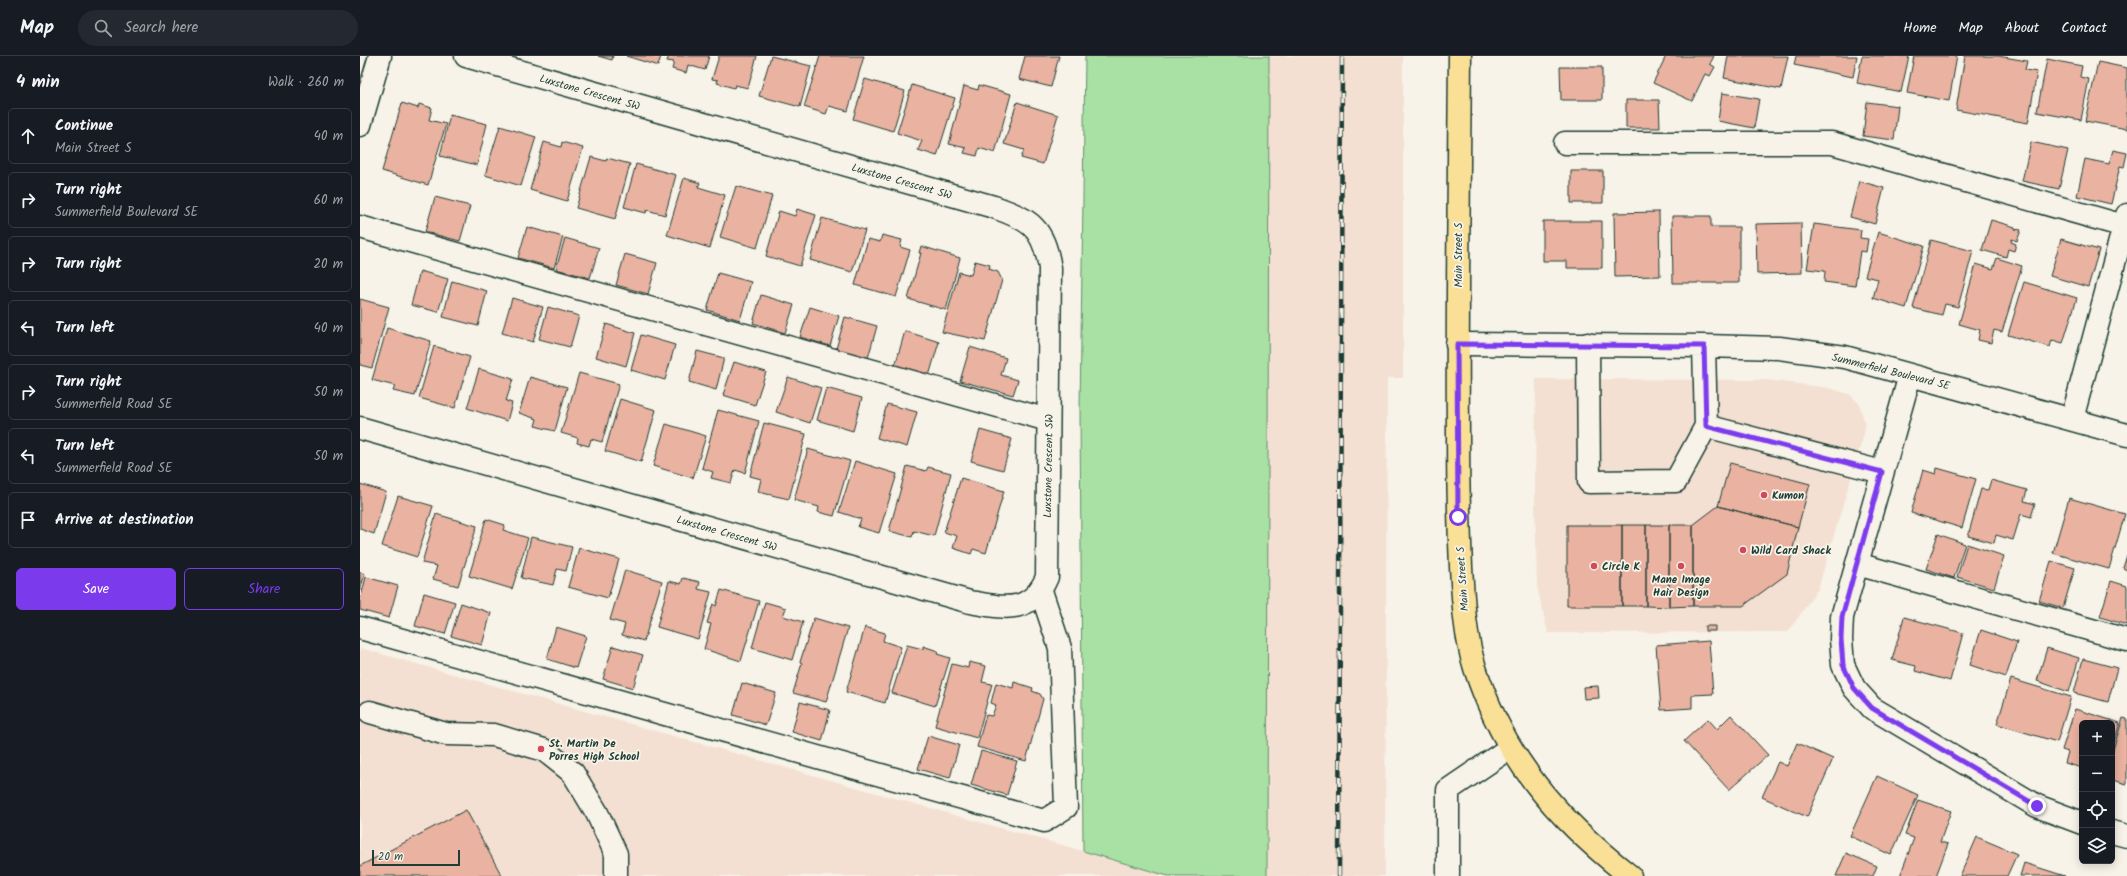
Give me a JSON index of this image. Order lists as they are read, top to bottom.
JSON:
{
  "streets": {
    "main road": ["Main Street S"],
    "street": ["Luxstone Crescent SW", "Summerfield Boulevard SE"]
  },
  "crossings": [
    ["Main Street S", "Summerfield Boulevard SE"]
  ],
  "places": [
    "Kumon",
    "Wild Card Shack",
    "Circle K",
    "Mane Image Hair Design",
    "St. Martin De Porres High School"
  ],
  "scale_bar": "20 m",
  "page": {
    "header": "Map",
    "search": "Search here",
    "nav": [
      "Home",
      "Map",
      "About",
      "Contact"
    ],
    "heading": ["4 min", "Walk · 260 m"],
    "list": [
      ["Continue", "Main Street S", "40 m"],
      ["Turn right", "Summerfield Boulevard SE", "60 m"],
      ["Turn right", "20 m"],
      ["Turn left", "40 m"],
      ["Turn right", "Summerfield Road SE", "50 m"],
      ["Turn left", "Summerfield Road SE", "50 m"],
      "Arrive at destination"
    ],
    "buttons": ["Save", "Share"],
    "map_buttons": ["+", "−"],
    "scale": "20 m"
  }
}
